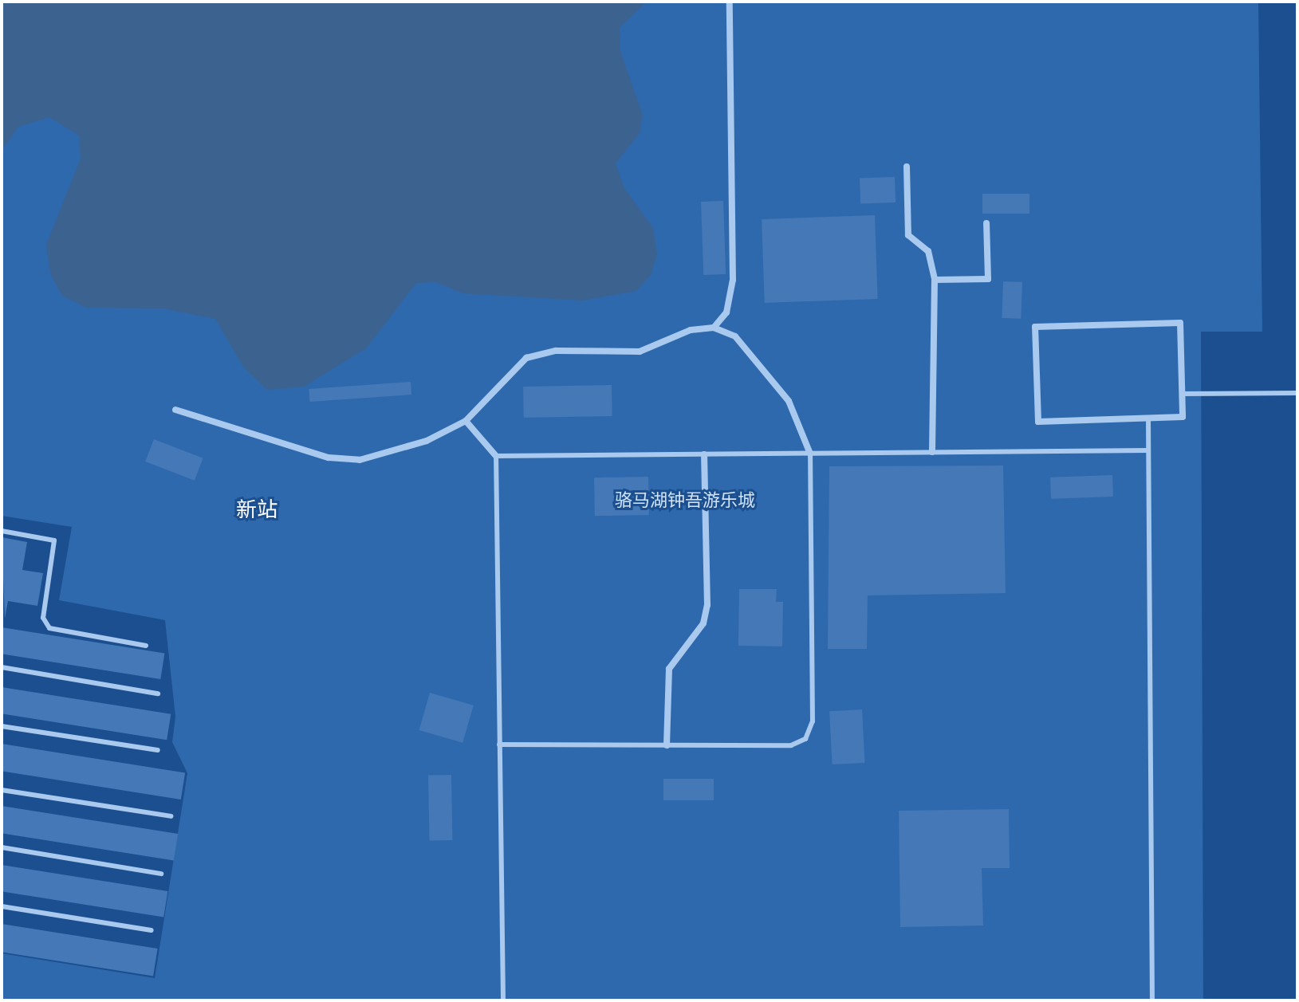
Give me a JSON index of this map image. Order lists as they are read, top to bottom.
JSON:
{
  "districts": ["新站"],
  "parks": ["骆马湖钟吾游乐城"]
}
